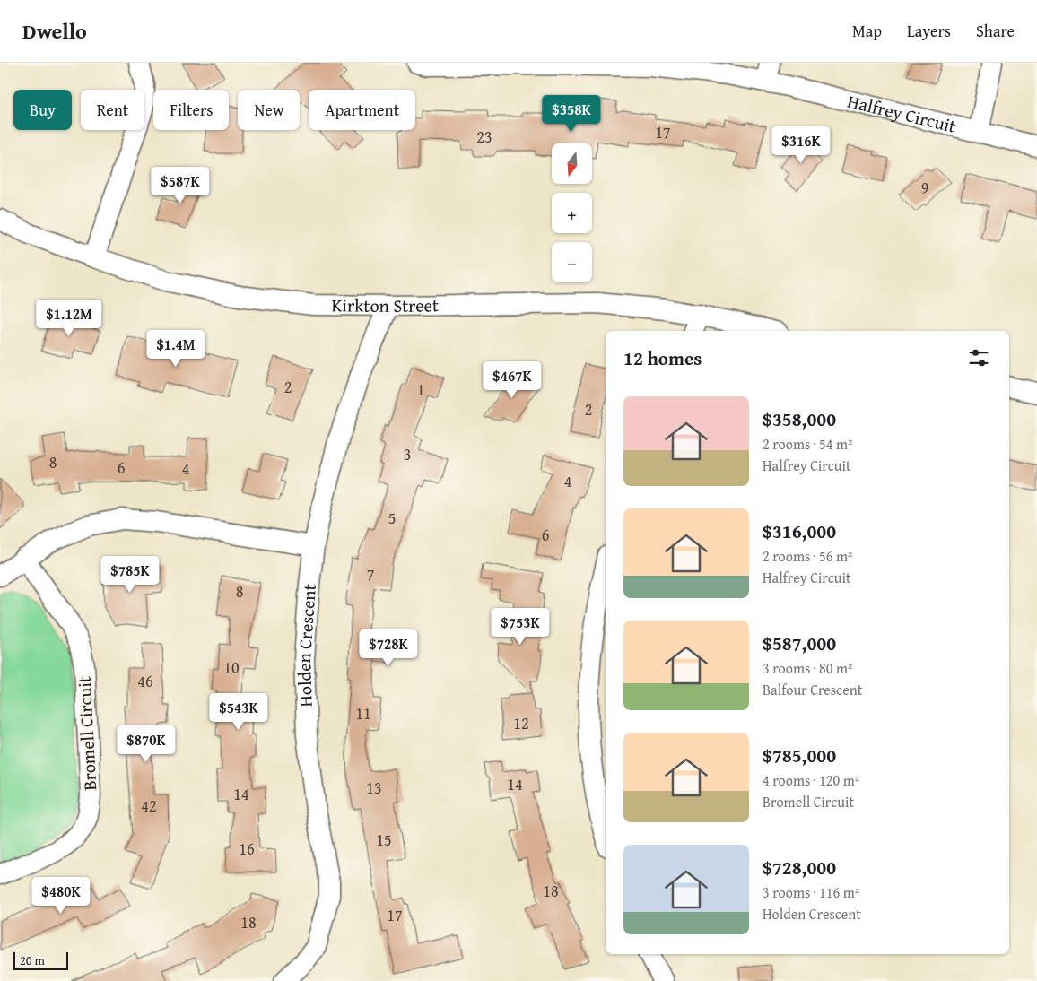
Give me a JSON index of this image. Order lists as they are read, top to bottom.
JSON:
{
  "streets": {
    "street": [
      "Halfrey Circuit",
      "Kirkton Street",
      "Holden Crescent",
      "Bromell Circuit"
    ]
  },
  "crossings": [
    ["Kirkton Street", "Holden Crescent"]
  ],
  "house_numbers": [
    "17",
    "23",
    "9",
    "2",
    "1",
    "2",
    "3",
    "8",
    "6",
    "4",
    "4",
    "5",
    "6",
    "7",
    "8",
    "10",
    "46",
    "11",
    "12",
    "14",
    "13",
    "14",
    "42",
    "15",
    "16",
    "18",
    "17",
    "18"
  ],
  "scale_bar": "20 m",
  "north": "bottom",
  "page": {
    "header": "Dwello",
    "nav": ["Map", "Layers", "Share"],
    "chip": [
      "Buy",
      "Rent",
      "Filters",
      "New",
      "Apartment"
    ],
    "price": [
      "$358K",
      "$316K",
      "$587K",
      "$1.12M",
      "$1.4M",
      "$467K",
      "$785K",
      "$753K",
      "$728K",
      "$543K",
      "$870K",
      "$480K"
    ],
    "map_buttons": ["+", "−"],
    "heading": "12 homes",
    "list": [
      {
        "name": "$358,000",
        "note": "2 rooms · 54 m² · Halfrey Circuit"
      },
      {
        "name": "$316,000",
        "note": "2 rooms · 56 m² · Halfrey Circuit"
      },
      {
        "name": "$587,000",
        "note": "3 rooms · 80 m² · Balfour Crescent"
      },
      {
        "name": "$785,000",
        "note": "4 rooms · 120 m² · Bromell Circuit"
      },
      {
        "name": "$728,000",
        "note": "3 rooms · 116 m² · Holden Crescent"
      }
    ],
    "scale": "20 m"
  }
}
